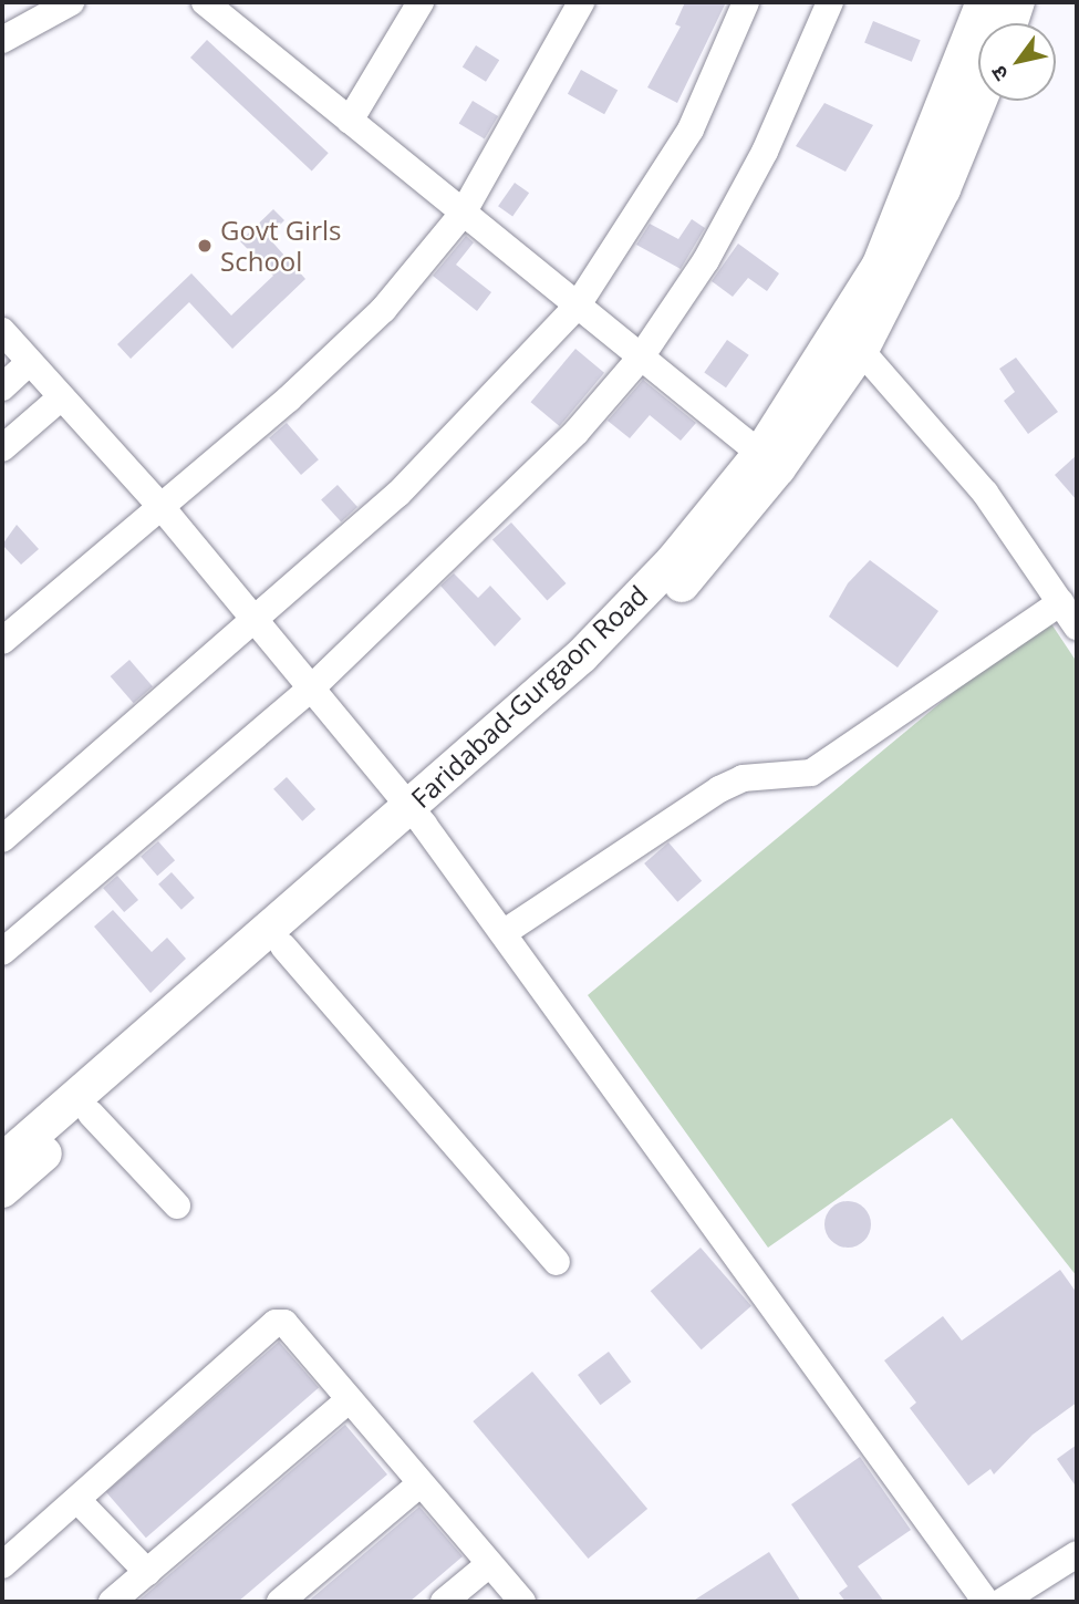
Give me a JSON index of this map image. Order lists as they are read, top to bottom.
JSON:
{
  "streets": {
    "main road": ["Faridabad-Gurgaon Road"]
  },
  "places": ["Govt Girls School"],
  "north": "bottom left"
}
